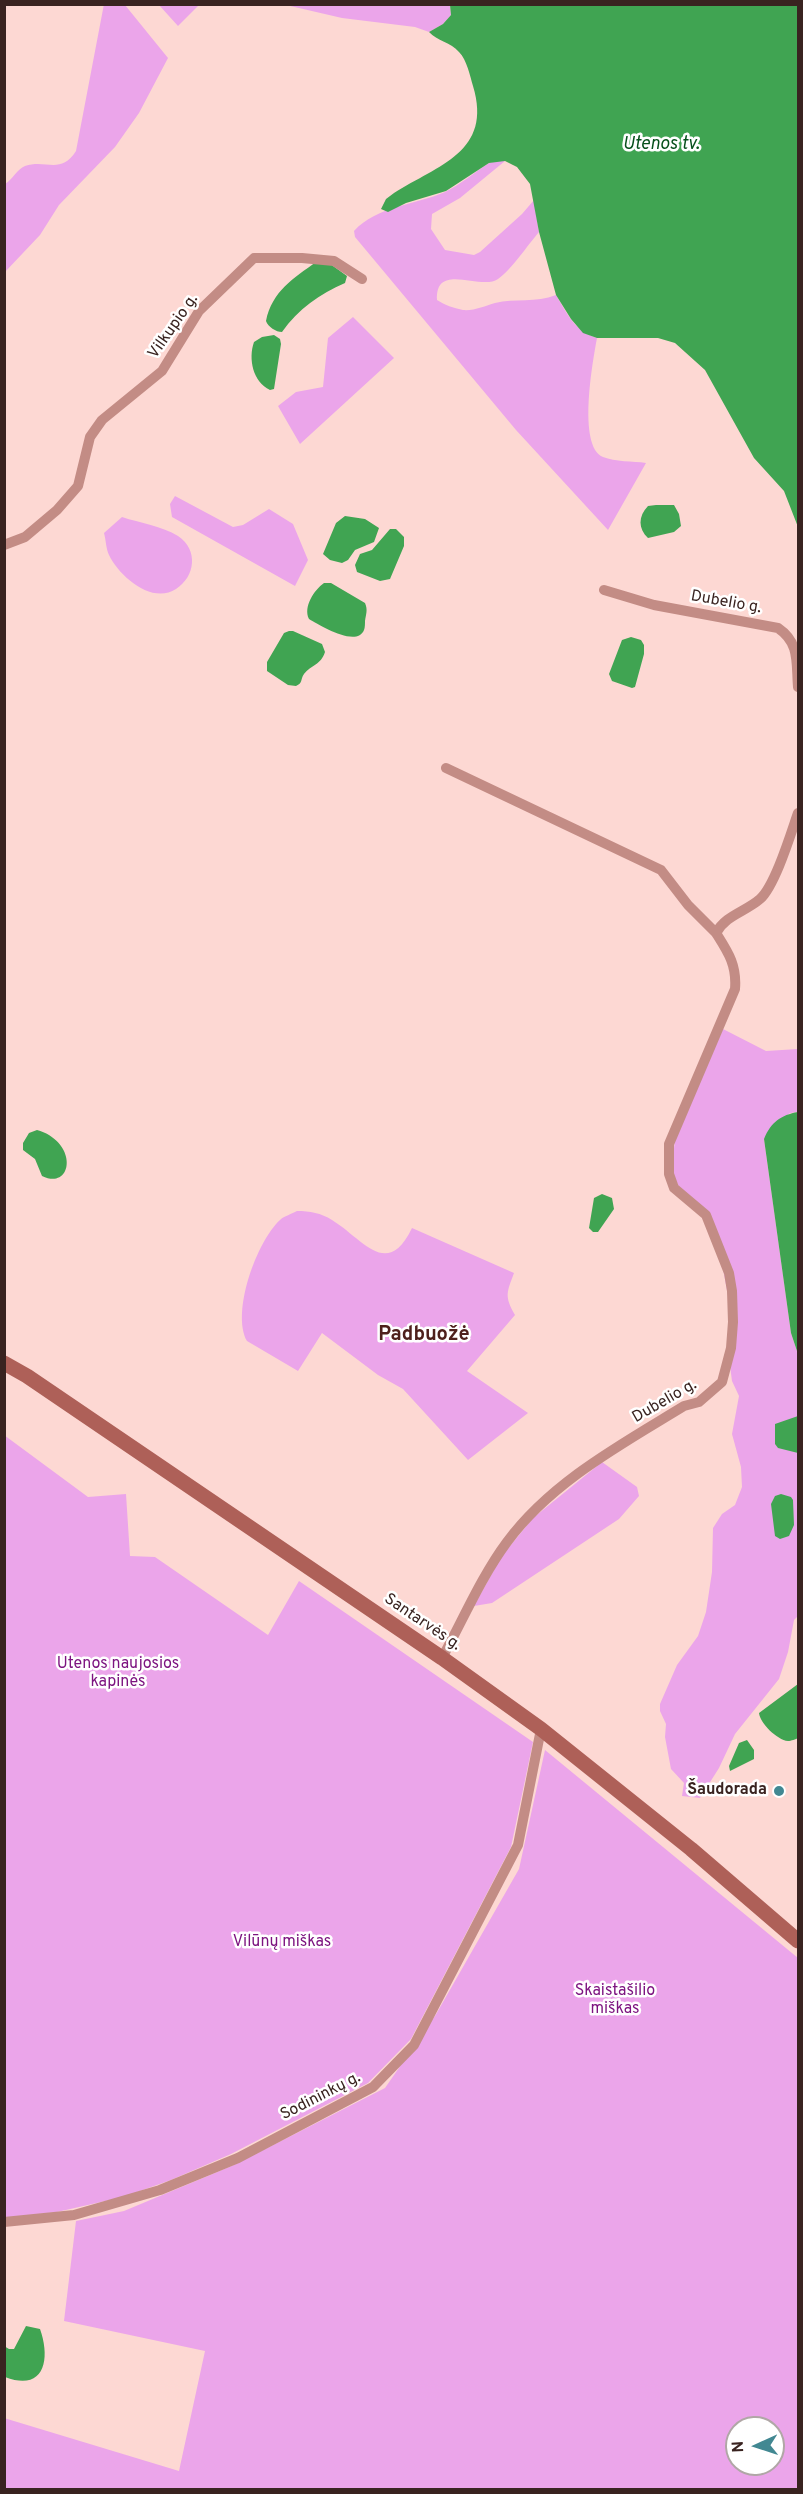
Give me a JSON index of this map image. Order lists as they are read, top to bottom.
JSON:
{
  "streets": {
    "main road": ["Santarvės g."],
    "street": ["Vilkupio g.", "Dubelio g.", "Sodininkų g."]
  },
  "crossings": [
    ["Dubelio g.", "Santarvės g."],
    ["Santarvės g.", "Sodininkų g."]
  ],
  "districts": ["Padbuožė"],
  "water": ["Utenos tv."],
  "parks": ["Utenos naujosios kapinės", "Vilūnų miškas", "Skaistašilio miškas"],
  "places": ["Šaudorada"],
  "north": "left"
}
